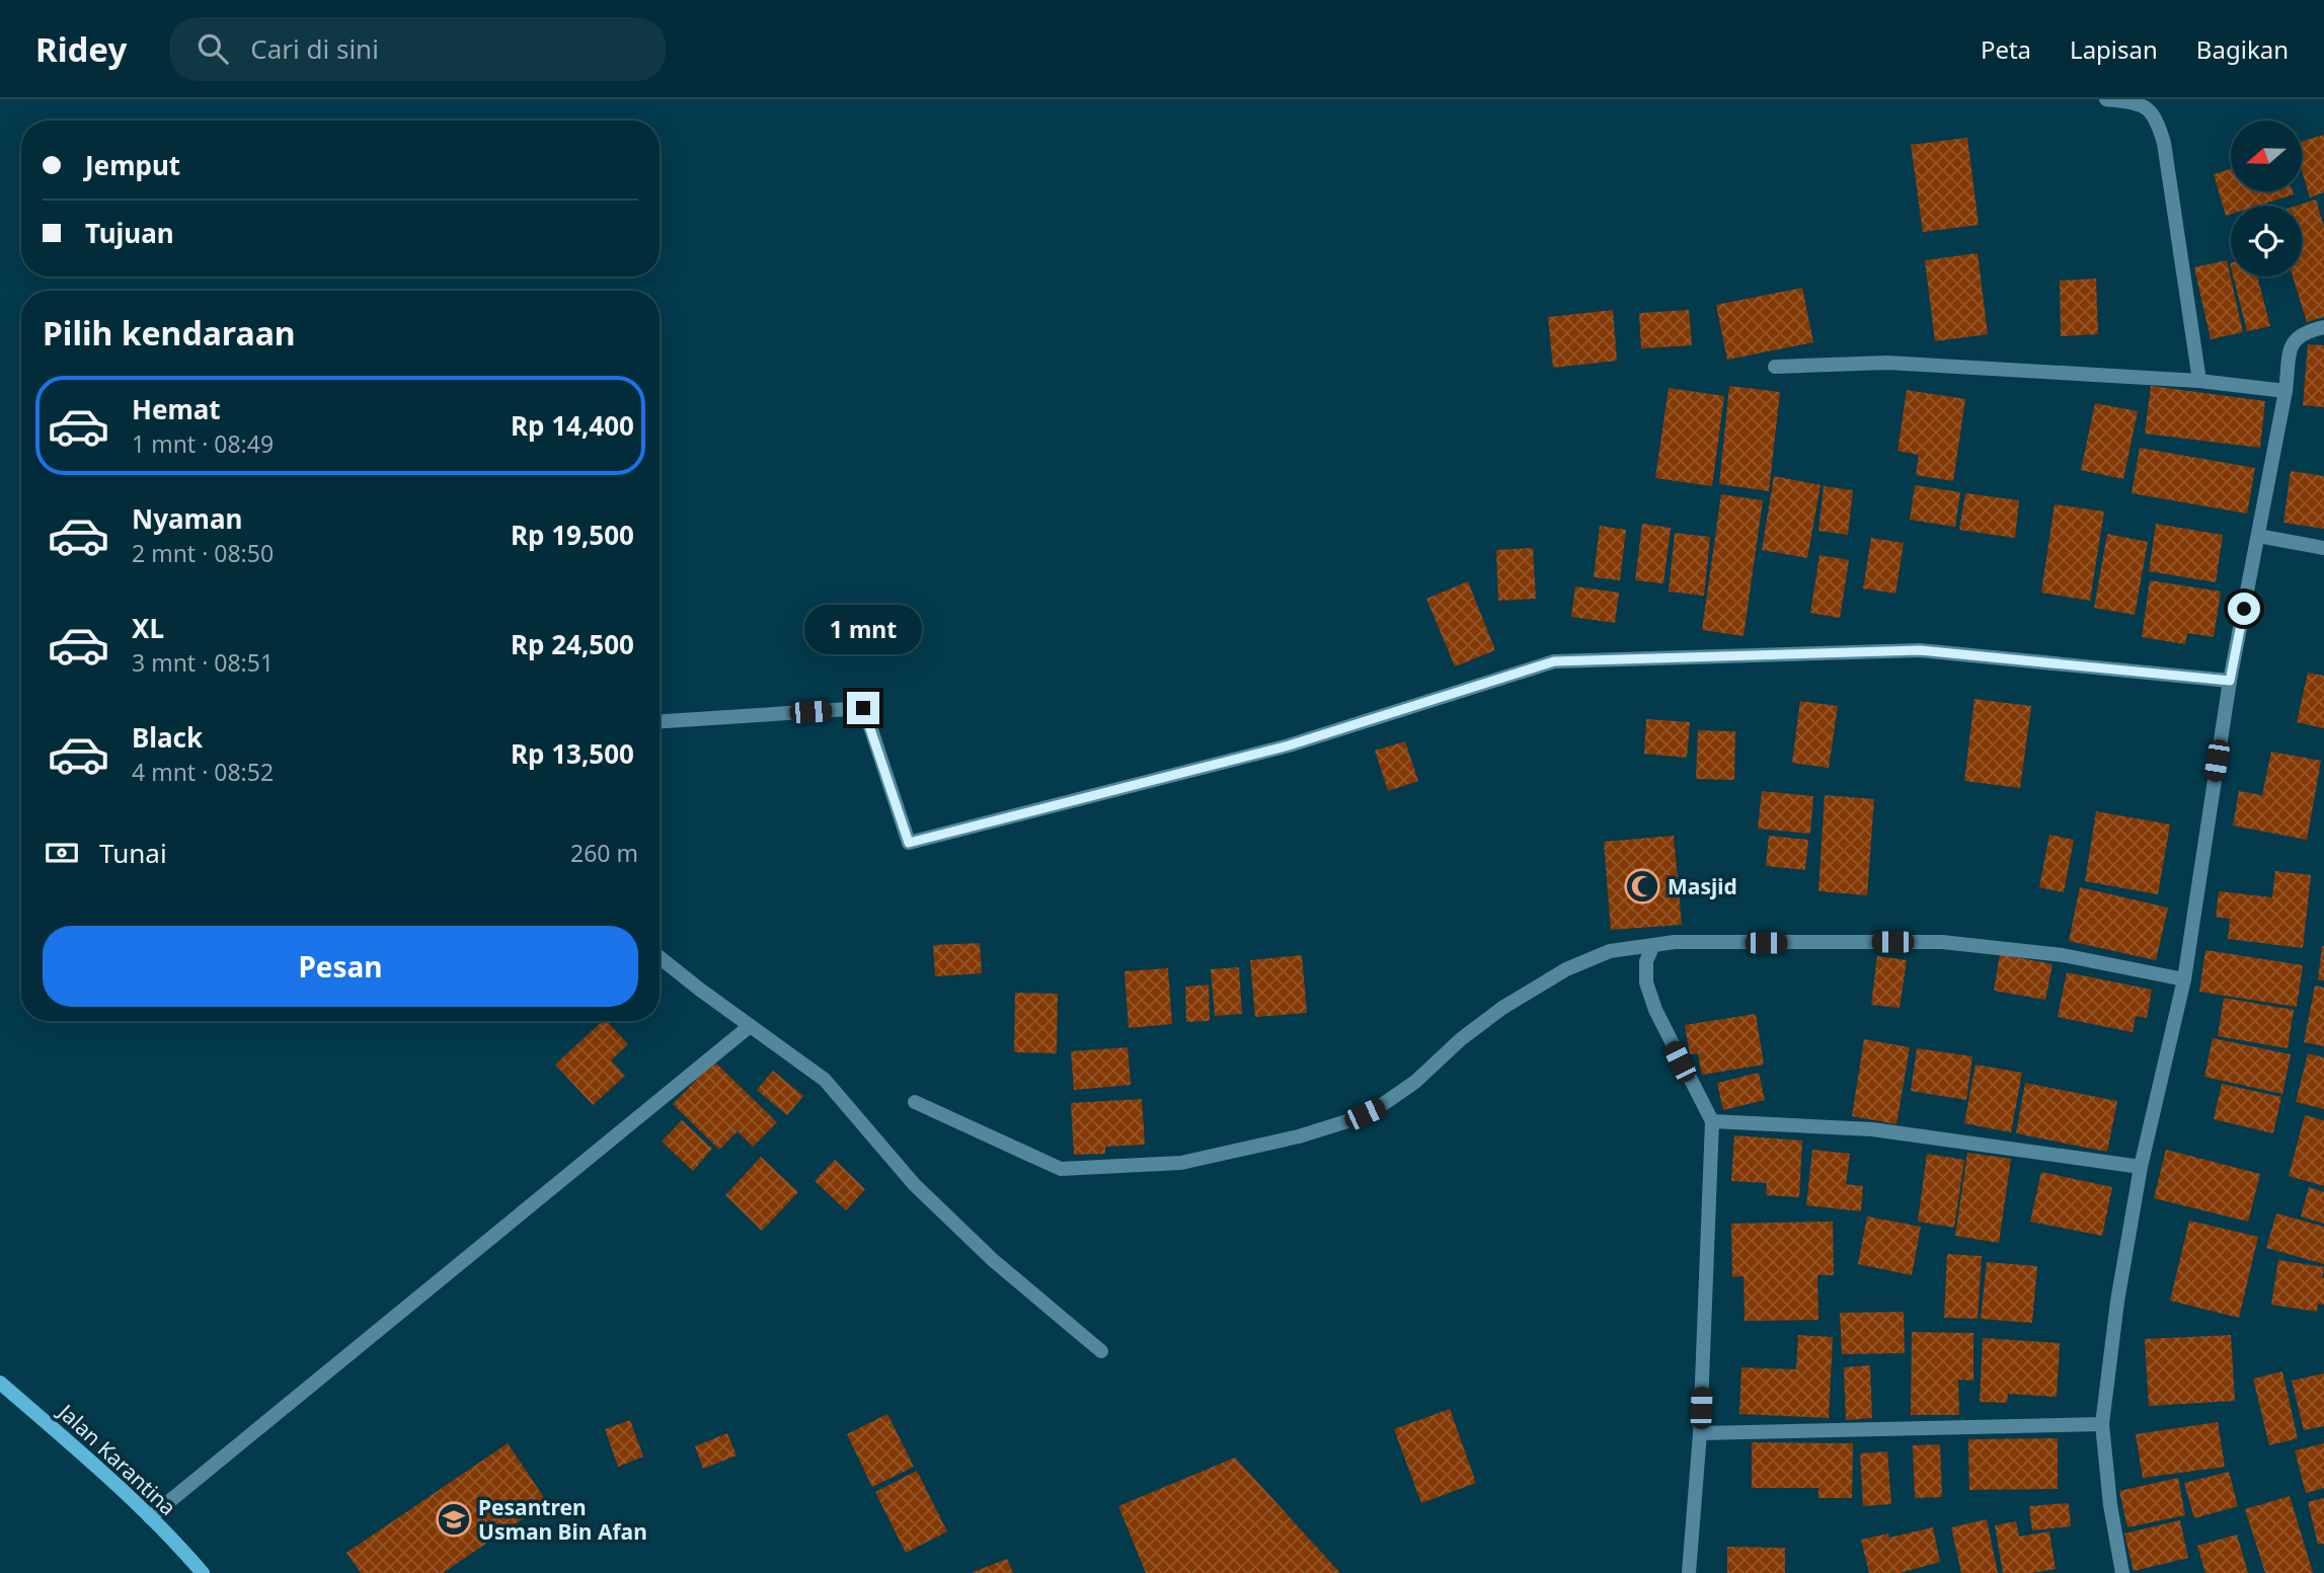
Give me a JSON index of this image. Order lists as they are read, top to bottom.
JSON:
{
  "streets": {
    "street": ["Jalan Karantina"]
  },
  "places": {
    "mosque": ["Masjid"],
    "school or university": ["Pesantren Usman Bin Afan"]
  },
  "north": "left",
  "page": {
    "header": "Ridey",
    "search": "Cari di sini",
    "nav": ["Peta", "Lapisan", "Bagikan"],
    "banner": ["Jemput", "Tujuan"],
    "heading": "Pilih kendaraan",
    "list": [
      {
        "name": "Hemat",
        "note": "1 mnt · 08:49",
        "value": "Rp 14,400"
      },
      {
        "name": "Nyaman",
        "note": "2 mnt · 08:50",
        "value": "Rp 19,500"
      },
      {
        "name": "XL",
        "note": "3 mnt · 08:51",
        "value": "Rp 24,500"
      },
      {
        "name": "Black",
        "note": "4 mnt · 08:52",
        "value": "Rp 13,500"
      }
    ],
    "bubble": "1 mnt",
    "pay": ["Tunai", "260 m"],
    "buttons": "Pesan"
  }
}
